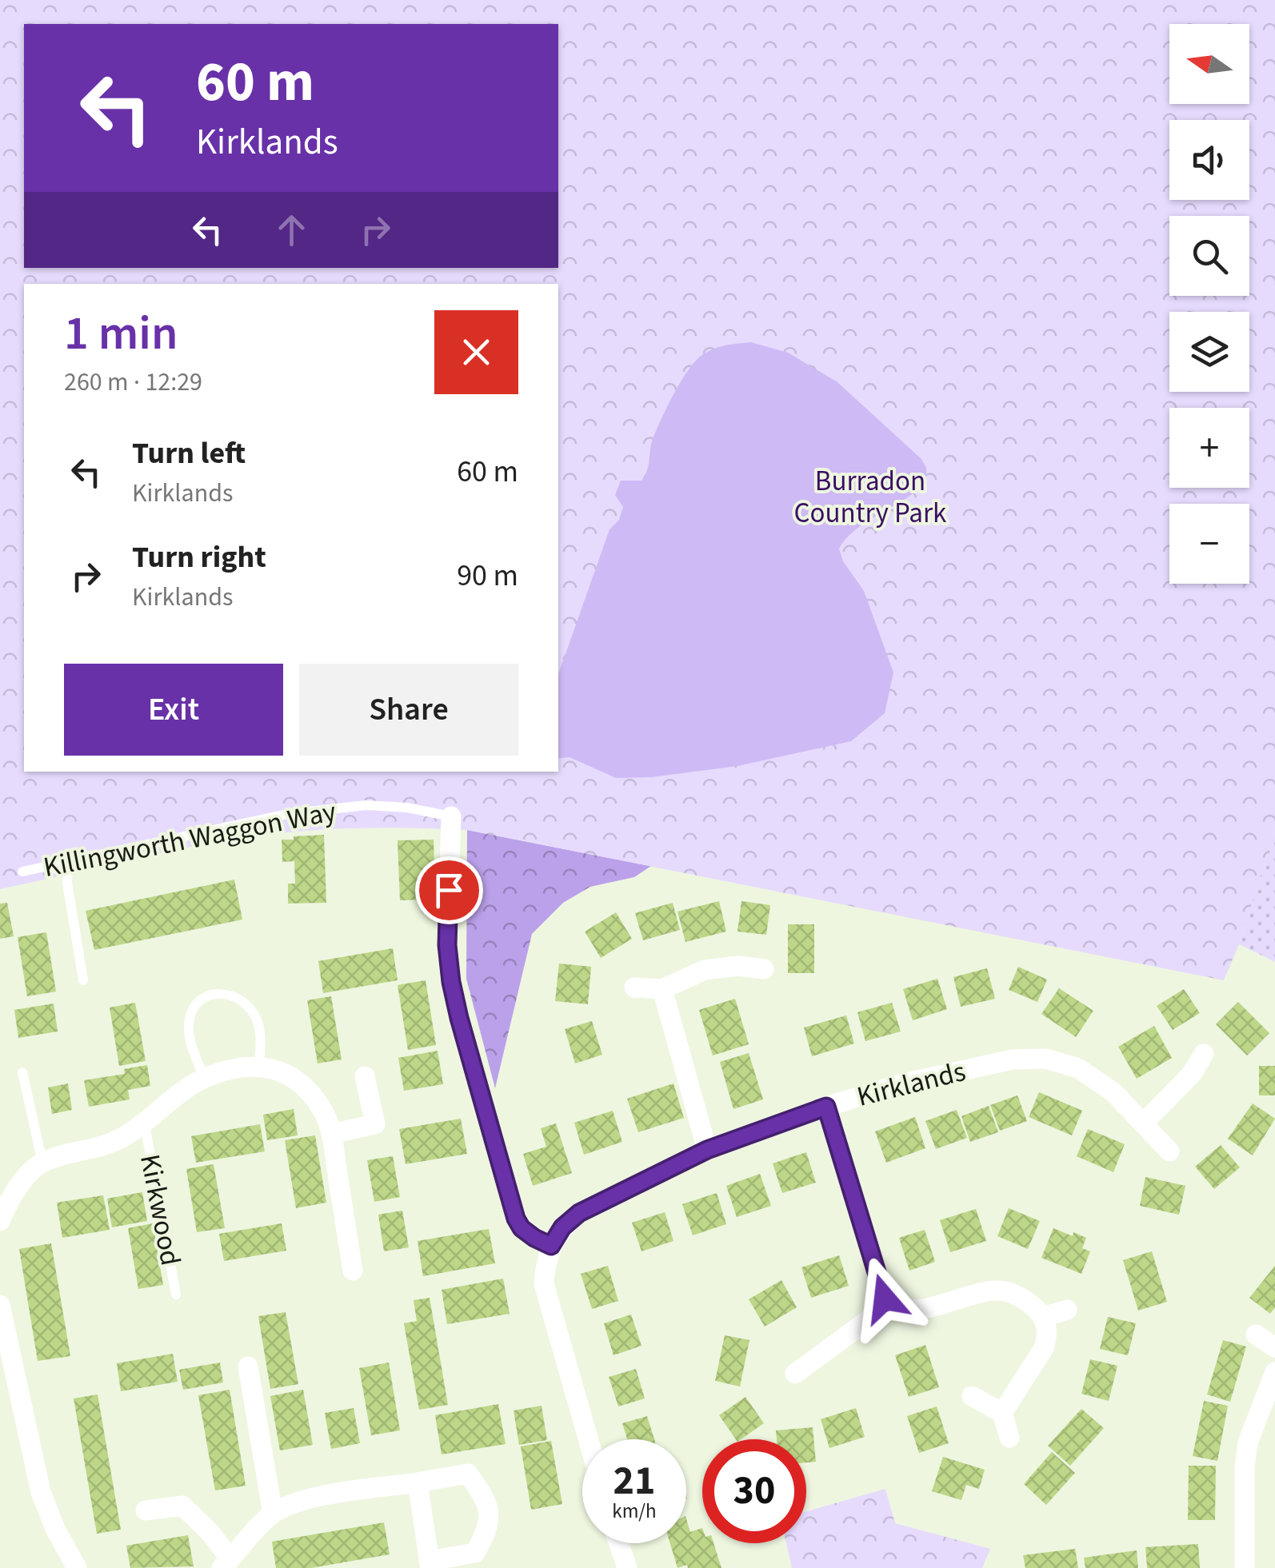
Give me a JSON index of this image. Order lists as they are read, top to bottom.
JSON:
{
  "streets": {
    "street": ["Kirklands", "Kirkwood"],
    "lane": ["Killingworth Waggon Way"]
  },
  "parks": ["Burradon Country Park"],
  "north": "left",
  "page": {
    "map_buttons": ["+", "−"],
    "turn": ["60 m", "Kirklands"],
    "heading": ["1 min", "260 m · 12:29"],
    "list": [
      {
        "name": "Turn left",
        "note": "Kirklands",
        "value": "60 m"
      },
      {
        "name": "Turn right",
        "note": "Kirklands",
        "value": "90 m"
      }
    ],
    "buttons": ["Exit", "Share"],
    "speed": "21 km/h",
    "limit": "30"
  }
}
